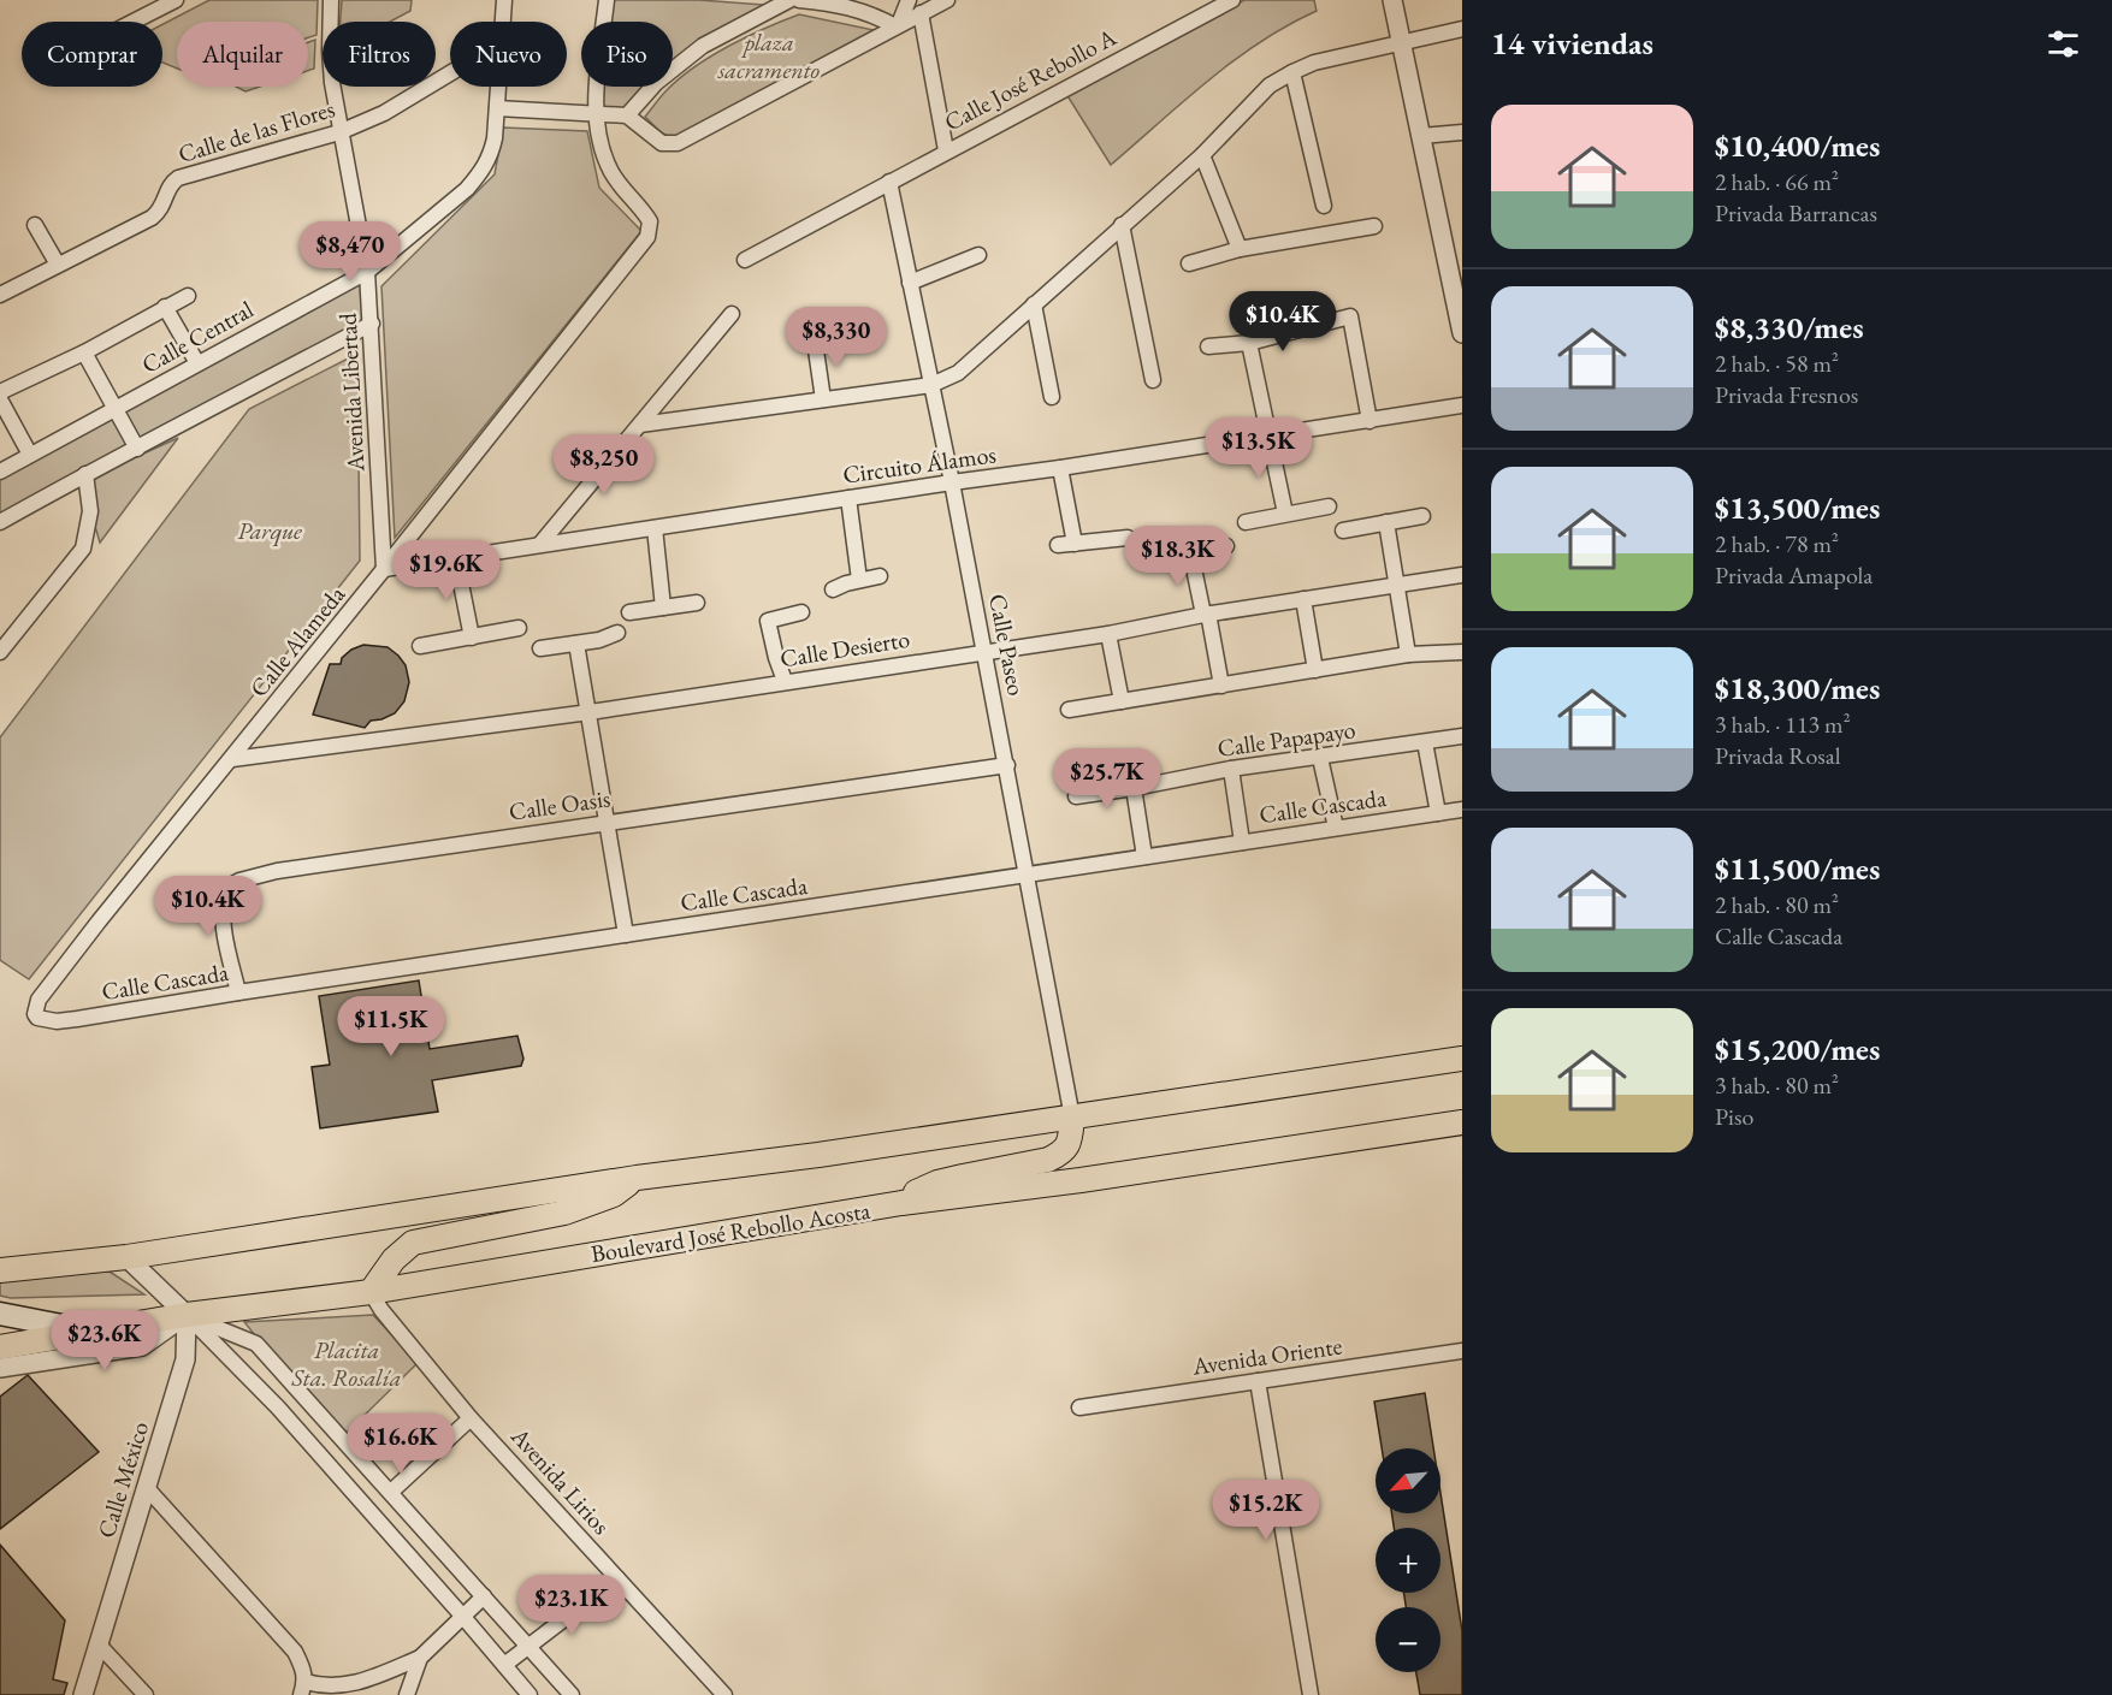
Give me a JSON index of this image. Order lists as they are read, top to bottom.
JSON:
{
  "streets": {
    "main road": ["Boulevard José Rebollo Acosta"],
    "street": [
      "Calle José Rebollo A",
      "Calle de las Flores",
      "Calle Central",
      "Avenida Libertad",
      "Circuito Álamos",
      "Calle Alameda",
      "Calle Paseo",
      "Calle Desierto",
      "Calle Papapayo",
      "Calle Oasis",
      "Calle Cascada",
      "Avenida Oriente",
      "Calle México",
      "Avenida Lirios"
    ]
  },
  "crossings": [
    ["Calle José Rebollo A", "Calle Paseo"],
    ["Calle de las Flores", "Avenida Libertad"],
    ["Calle Central", "Avenida Libertad"],
    ["Avenida Libertad", "Circuito Álamos"],
    ["Avenida Libertad", "Calle Alameda"],
    ["Circuito Álamos", "Calle Alameda"],
    ["Circuito Álamos", "Calle Paseo"],
    ["Calle Alameda", "Calle Desierto"],
    ["Calle Alameda", "Calle Cascada"],
    ["Calle Paseo", "Calle Desierto"],
    ["Calle Paseo", "Calle Oasis"],
    ["Calle Paseo", "Calle Cascada"],
    ["Calle Oasis", "Calle Cascada"],
    ["Boulevard José Rebollo Acosta", "Calle México"],
    ["Boulevard José Rebollo Acosta", "Avenida Lirios"]
  ],
  "parks": ["plaza sacramento", "Parque", "Placita Sta. Rosalía"],
  "north": "bottom left",
  "page": {
    "heading": "14 viviendas",
    "chip": [
      "Comprar",
      "Alquilar",
      "Filtros",
      "Nuevo",
      "Piso"
    ],
    "list": [
      {
        "name": "$10,400/mes",
        "note": "2 hab. · 66 m² · Privada Barrancas"
      },
      {
        "name": "$8,330/mes",
        "note": "2 hab. · 58 m² · Privada Fresnos"
      },
      {
        "name": "$13,500/mes",
        "note": "2 hab. · 78 m² · Privada Amapola"
      },
      {
        "name": "$18,300/mes",
        "note": "3 hab. · 113 m² · Privada Rosal"
      },
      {
        "name": "$11,500/mes",
        "note": "2 hab. · 80 m² · Calle Cascada"
      },
      {
        "name": "$15,200/mes",
        "note": "3 hab. · 80 m² · Piso"
      }
    ],
    "price": [
      "$8,470",
      "$10.4K",
      "$8,330",
      "$13.5K",
      "$8,250",
      "$18.3K",
      "$19.6K",
      "$25.7K",
      "$10.4K",
      "$11.5K",
      "$23.6K",
      "$16.6K",
      "$15.2K",
      "$23.1K"
    ],
    "map_buttons": ["+", "−"]
  }
}
